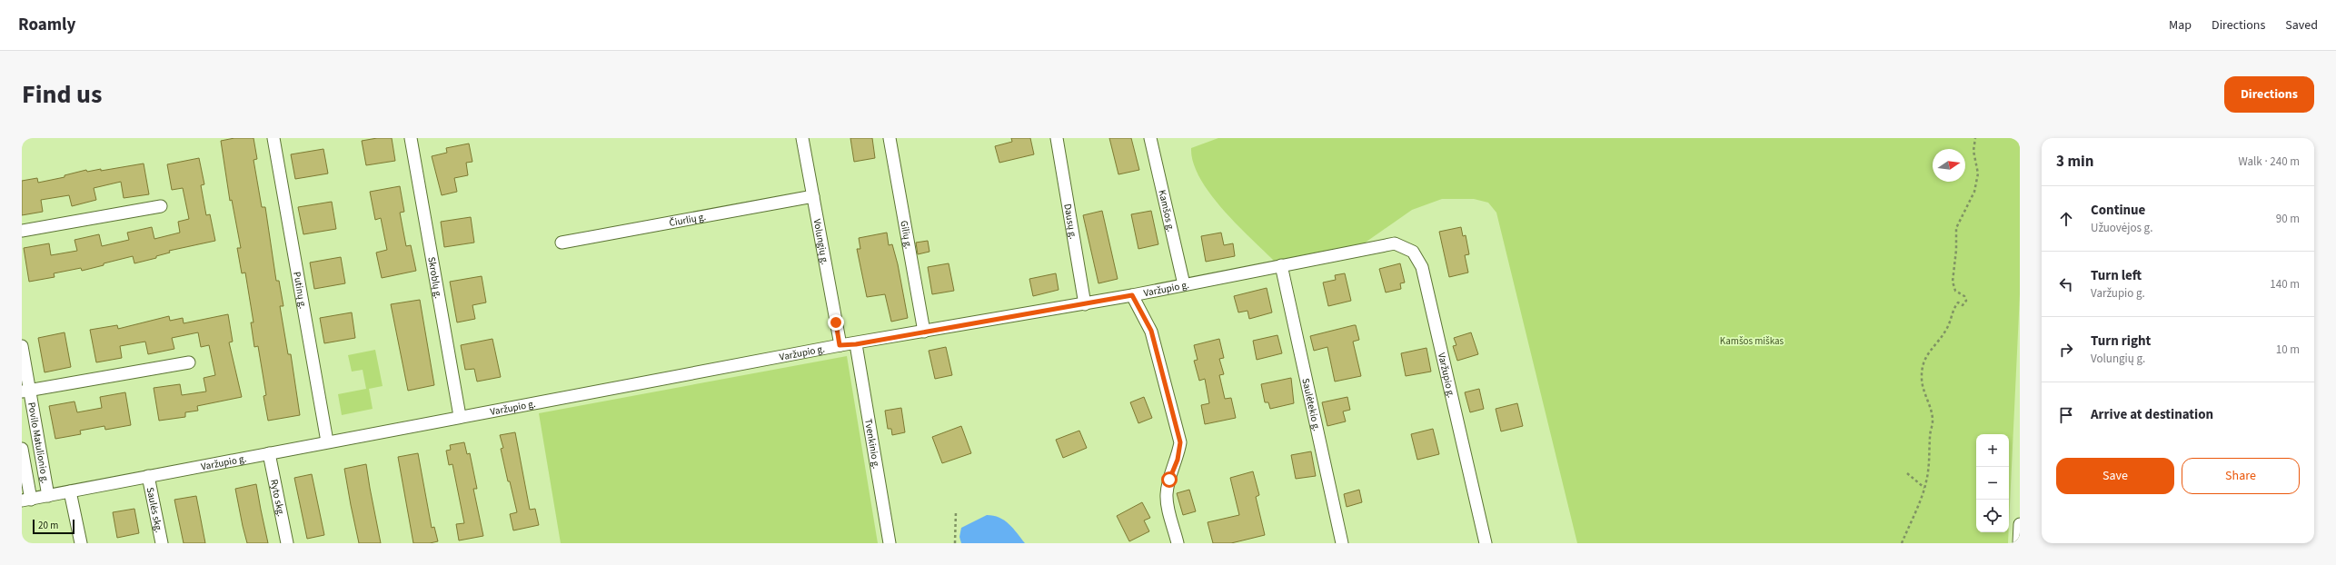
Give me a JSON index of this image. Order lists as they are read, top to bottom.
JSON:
{
  "streets": {
    "street": [
      "Kamšos g.",
      "Čiurlių g.",
      "Dausų g.",
      "Gilių g.",
      "Volungių g.",
      "Skroblų g.",
      "Varžupio g.",
      "Putinų g.",
      "Saulėtekio g.",
      "Povilo Matulionio g.",
      "Tvenkinio g.",
      "Ryto skg.",
      "Saulės skg."
    ]
  },
  "crossings": [
    ["Kamšos g.", "Varžupio g."],
    ["Čiurlių g.", "Volungių g."],
    ["Dausų g.", "Varžupio g."],
    ["Gilių g.", "Varžupio g."],
    ["Volungių g.", "Varžupio g."],
    ["Skroblų g.", "Varžupio g."],
    ["Varžupio g.", "Putinų g."],
    ["Varžupio g.", "Saulėtekio g."],
    ["Varžupio g.", "Povilo Matulionio g."],
    ["Varžupio g.", "Tvenkinio g."],
    ["Varžupio g.", "Ryto skg."],
    ["Varžupio g.", "Saulės skg."]
  ],
  "parks": ["Kamšos miškas"],
  "scale_bar": "20 m",
  "north": "right",
  "page": {
    "header": "Roamly",
    "nav": ["Map", "Directions", "Saved"],
    "title": "Find us",
    "buttons": [
      "Directions",
      ["Save", "Share"]
    ],
    "heading": ["3 min", "Walk · 240 m"],
    "list": [
      ["Continue", "Užuovėjos g.", "90 m"],
      ["Turn left", "Varžupio g.", "140 m"],
      ["Turn right", "Volungių g.", "10 m"],
      "Arrive at destination"
    ],
    "map_buttons": ["+", "−"],
    "scale": "20 m"
  }
}
